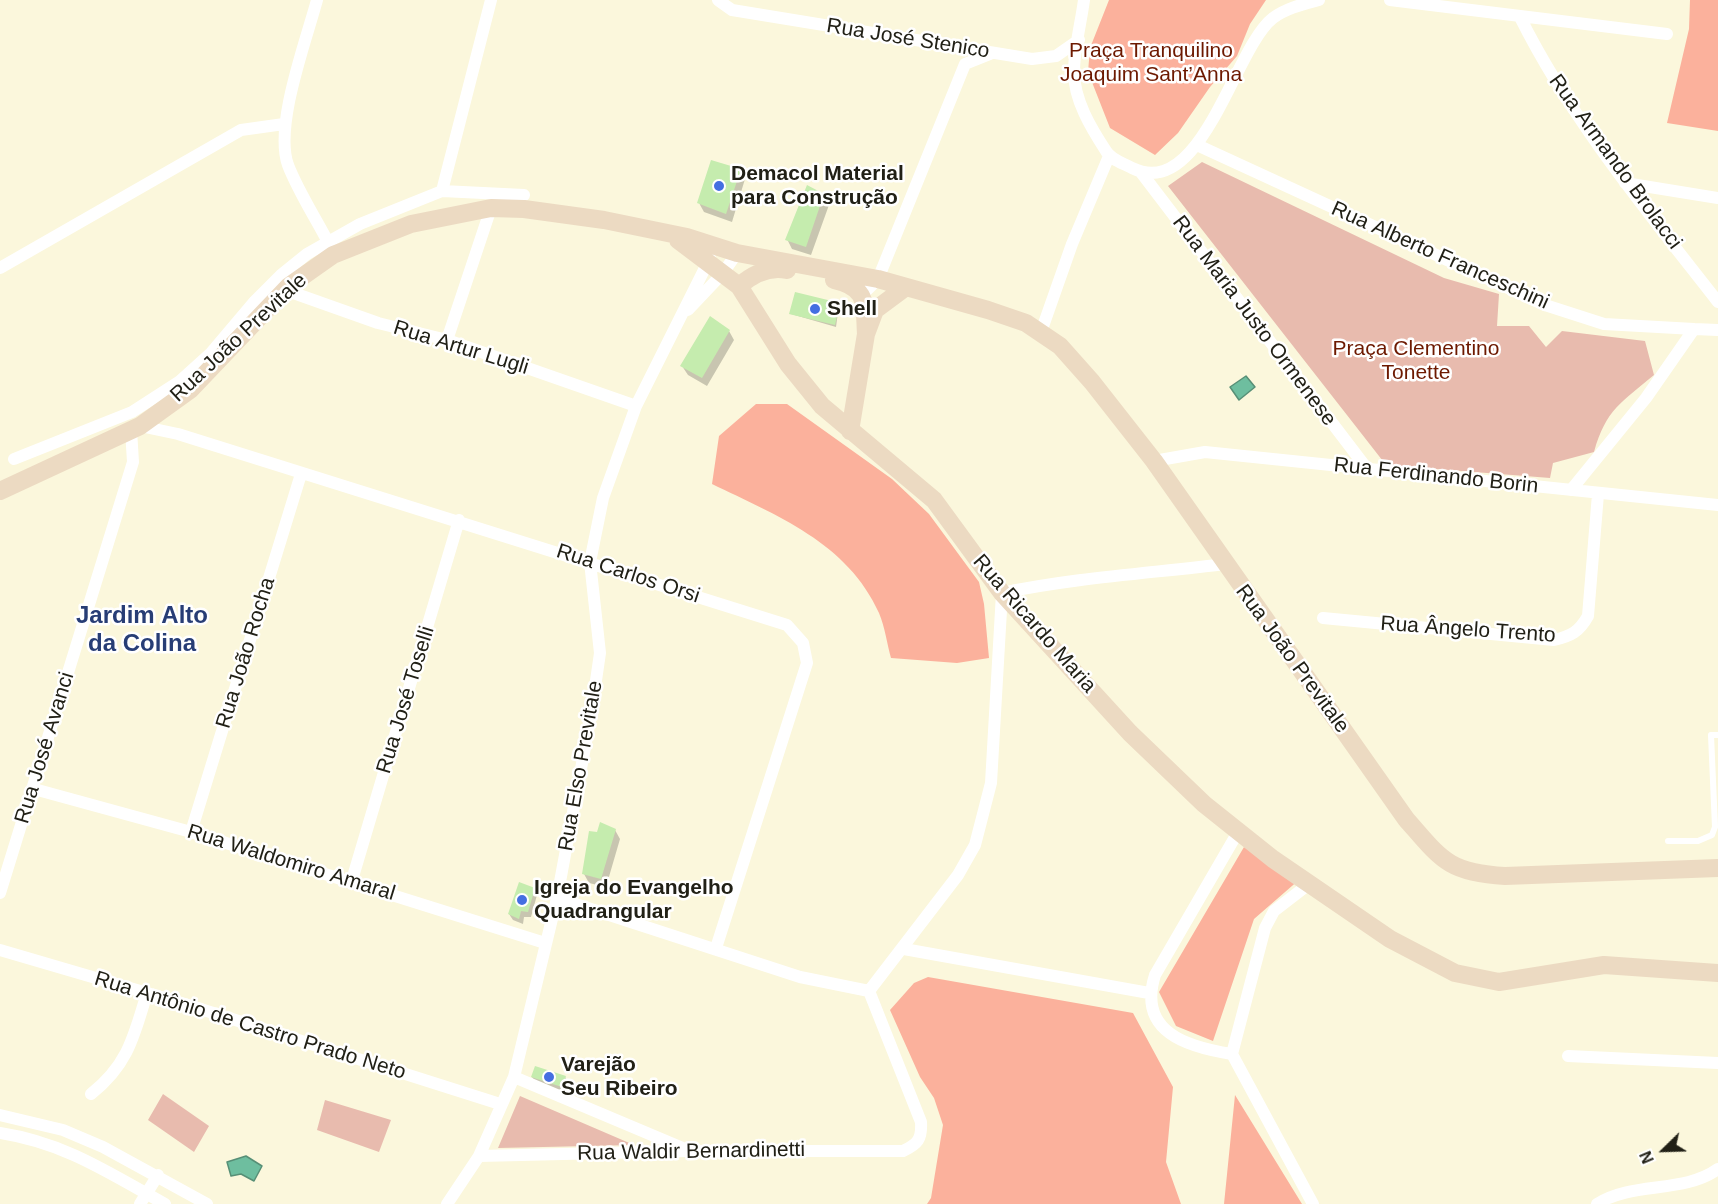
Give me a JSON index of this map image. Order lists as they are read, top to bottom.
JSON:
{
  "streets": {
    "main road": ["Rua João Previtale", "Rua Ricardo Maria"],
    "street": [
      "Rua José Stenico",
      "Rua Armando Brolacci",
      "Rua Alberto Franceschini",
      "Rua Maria Justo Ormenese",
      "Rua Artur Lugli",
      "Rua Ferdinando Borin",
      "Rua Carlos Orsi",
      "Rua Ângelo Trento",
      "Rua João Rocha",
      "Rua José Toselli",
      "Rua José Avanci",
      "Rua Elso Previtale",
      "Rua Waldomiro Amaral",
      "Rua Antônio de Castro Prado Neto",
      "Rua Waldir Bernardinetti"
    ]
  },
  "crossings": [
    ["Rua Maria Justo Ormenese", "Rua Ferdinando Borin"],
    ["Rua João Previtale", "Rua Artur Lugli"],
    ["Rua João Previtale", "Rua Ferdinando Borin"],
    ["Rua João Previtale", "Rua Carlos Orsi"],
    ["Rua João Previtale", "Rua Ricardo Maria"],
    ["Rua João Previtale", "Rua José Avanci"],
    ["Rua João Previtale", "Rua Elso Previtale"],
    ["Rua Artur Lugli", "Rua Elso Previtale"],
    ["Rua Ferdinando Borin", "Rua Ângelo Trento"],
    ["Rua Carlos Orsi", "Rua João Rocha"],
    ["Rua Carlos Orsi", "Rua José Toselli"],
    ["Rua Carlos Orsi", "Rua José Avanci"],
    ["Rua Carlos Orsi", "Rua Elso Previtale"],
    ["Rua João Rocha", "Rua Waldomiro Amaral"],
    ["Rua José Toselli", "Rua Waldomiro Amaral"],
    ["Rua José Avanci", "Rua Waldomiro Amaral"],
    ["Rua Elso Previtale", "Rua Waldomiro Amaral"],
    ["Rua Elso Previtale", "Rua Antônio de Castro Prado Neto"],
    ["Rua Elso Previtale", "Rua Waldir Bernardinetti"]
  ],
  "districts": ["Jardim Alto da Colina"],
  "parks": ["Praça Tranquilino Joaquim Sant’Anna", "Praça Clementino Tonette"],
  "places": [
    "Demacol Material para Construção",
    "Shell",
    "Igreja do Evangelho Quadrangular",
    "Varejão Seu Ribeiro"
  ],
  "north": "bottom left"
}
